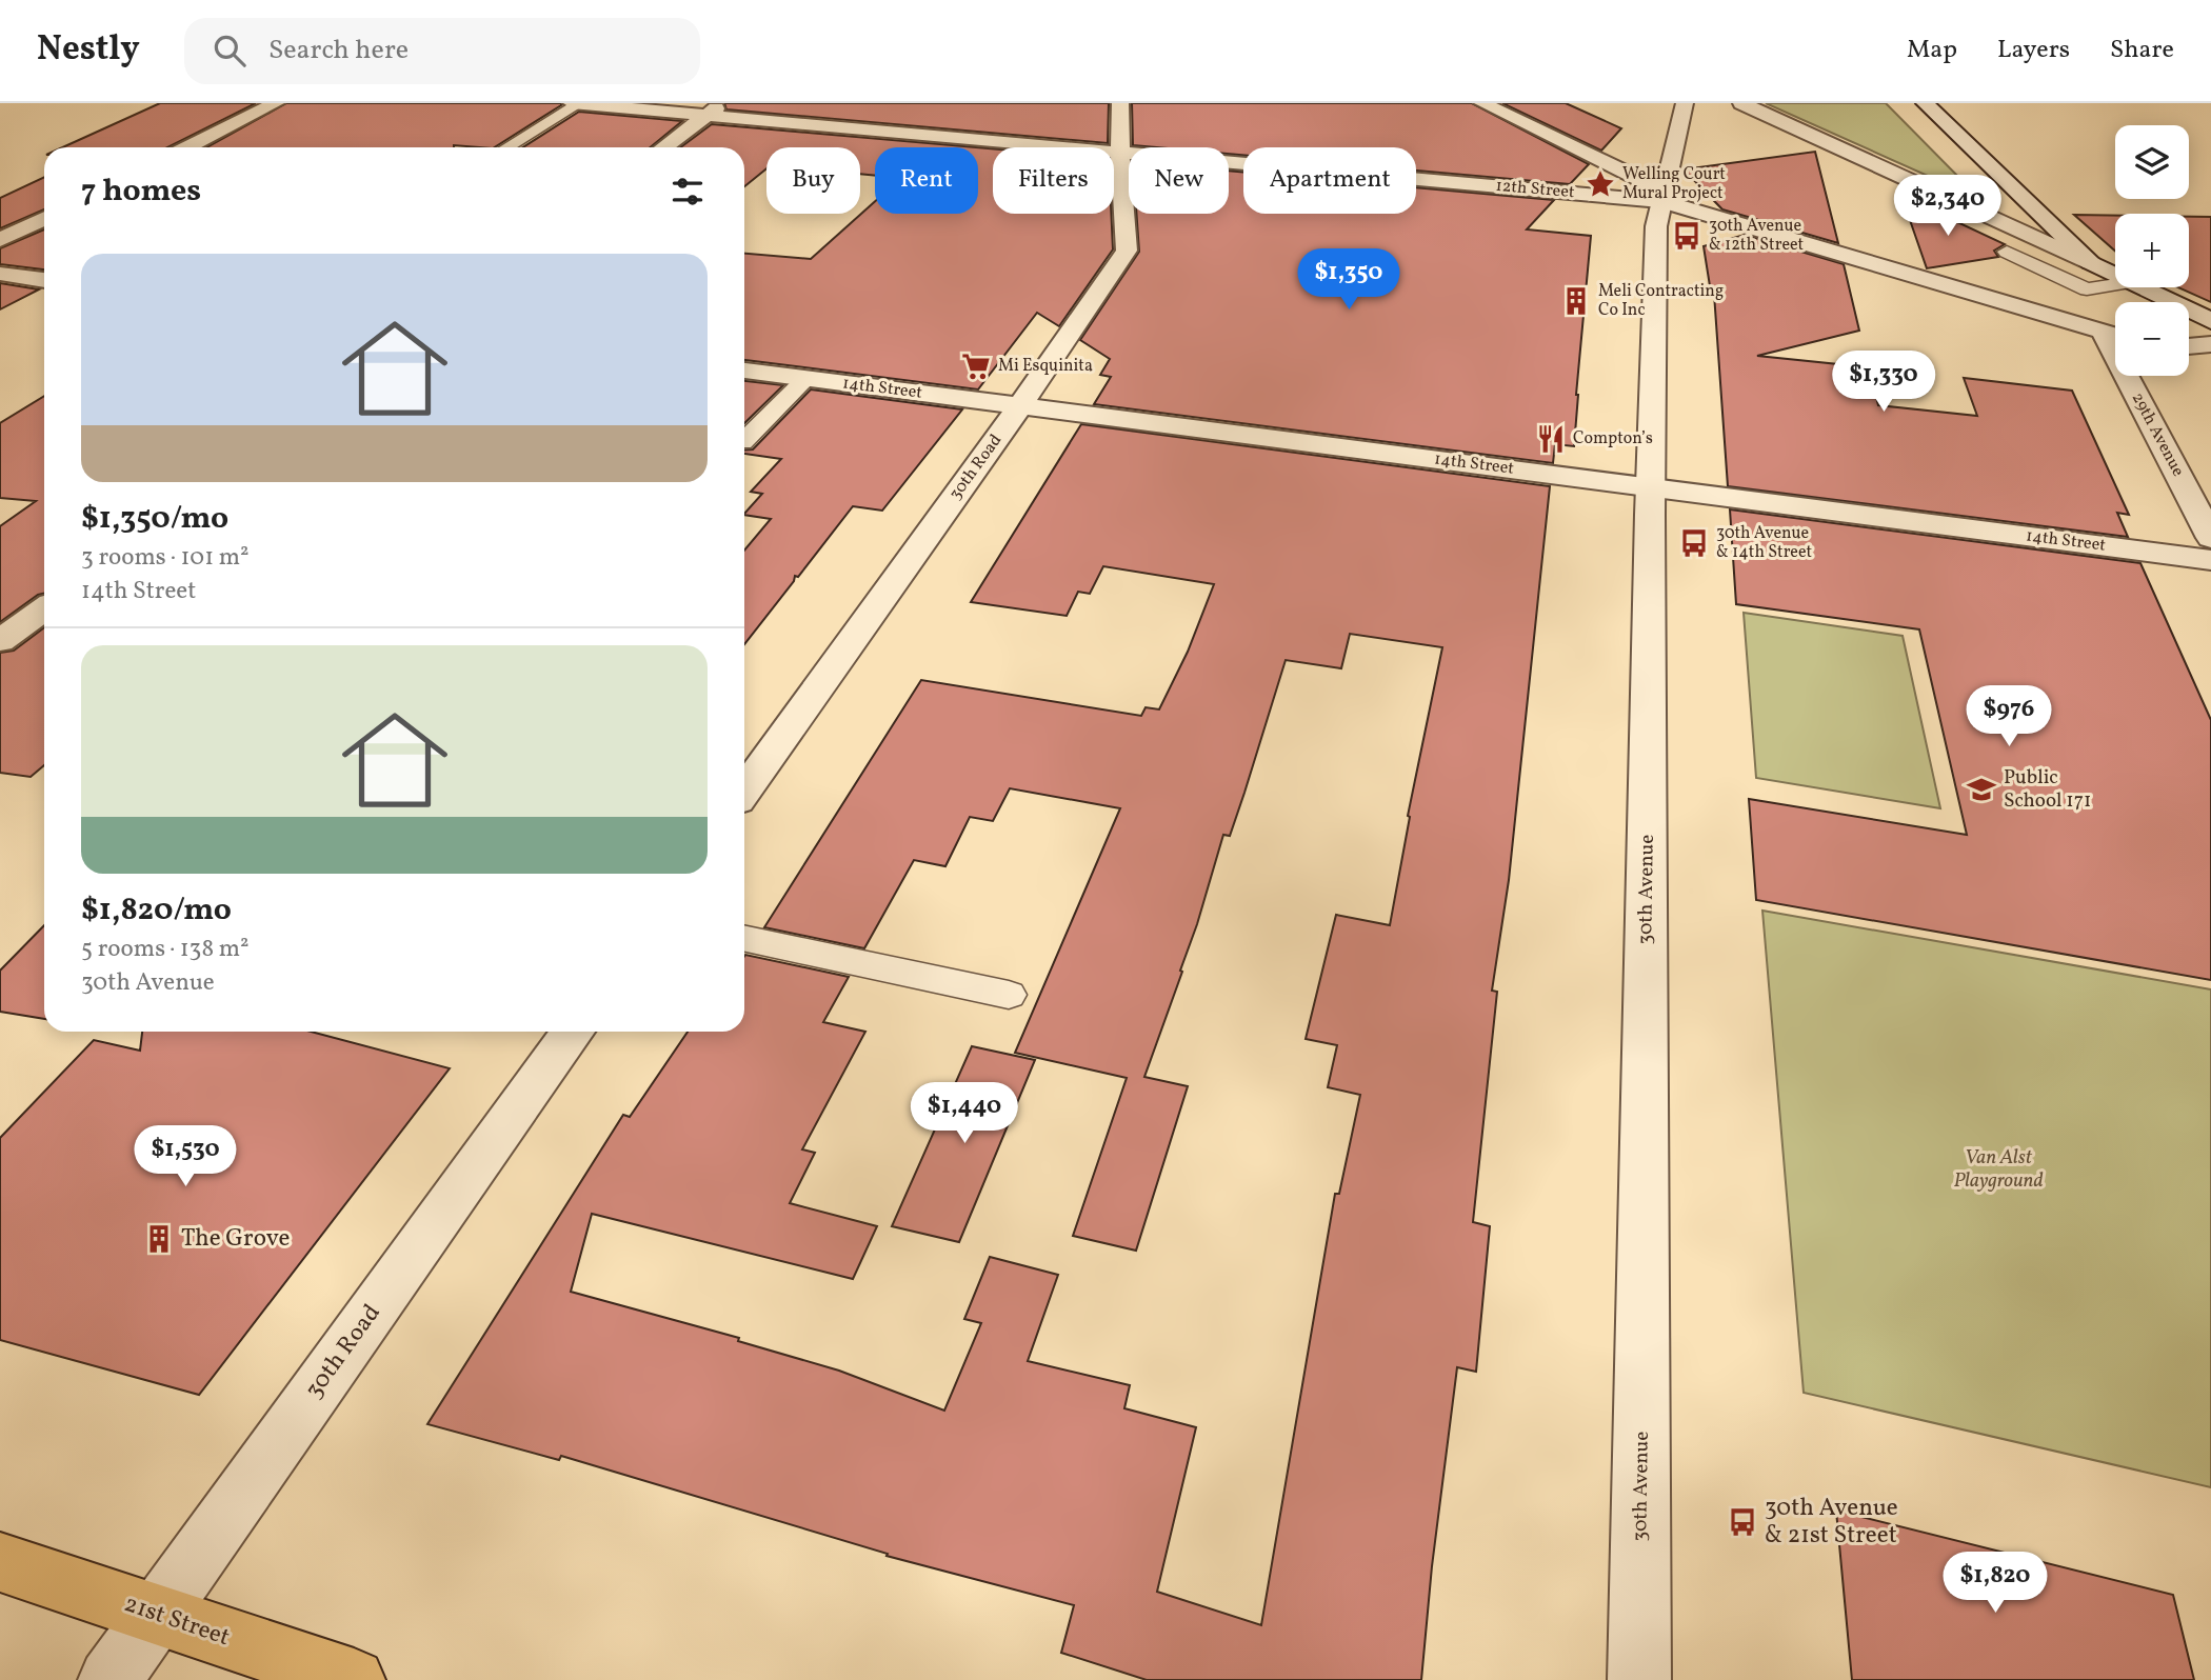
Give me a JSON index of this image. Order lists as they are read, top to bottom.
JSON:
{
  "streets": {
    "main road": ["21st Street"],
    "street": [
      "12th Street",
      "14th Street",
      "29th Avenue",
      "30th Road",
      "30th Avenue"
    ]
  },
  "crossings": [
    ["12th Street", "30th Road"],
    ["12th Street", "30th Avenue"],
    ["14th Street", "30th Road"],
    ["14th Street", "30th Avenue"],
    ["30th Road", "21st Street"]
  ],
  "parks": ["Van Alst Playground"],
  "places": {
    "place": ["Welling Court Mural Project"],
    "bus stop": ["30th Avenue & 12th Street", "30th Avenue & 14th Street", "30th Avenue & 21st Street"],
    "building": ["Meli Contracting Co Inc", "The Grove"],
    "supermarket": ["Mi Esquinita"],
    "restaurant": ["Compton’s"],
    "school or university": ["Public School 171"]
  },
  "page": {
    "header": "Nestly",
    "search": "Search here",
    "nav": ["Map", "Layers", "Share"],
    "map_buttons": ["+", "−"],
    "chip": [
      "Buy",
      "Rent",
      "Filters",
      "New",
      "Apartment"
    ],
    "heading": "7 homes",
    "price": [
      "$2,340",
      "$1,350",
      "$1,330",
      "$976",
      "$1,440",
      "$1,530",
      "$1,820"
    ],
    "list": [
      {
        "name": "$1,350/mo",
        "note": "3 rooms · 101 m² · 14th Street"
      },
      {
        "name": "$1,820/mo",
        "note": "5 rooms · 138 m² · 30th Avenue"
      }
    ]
  }
}
